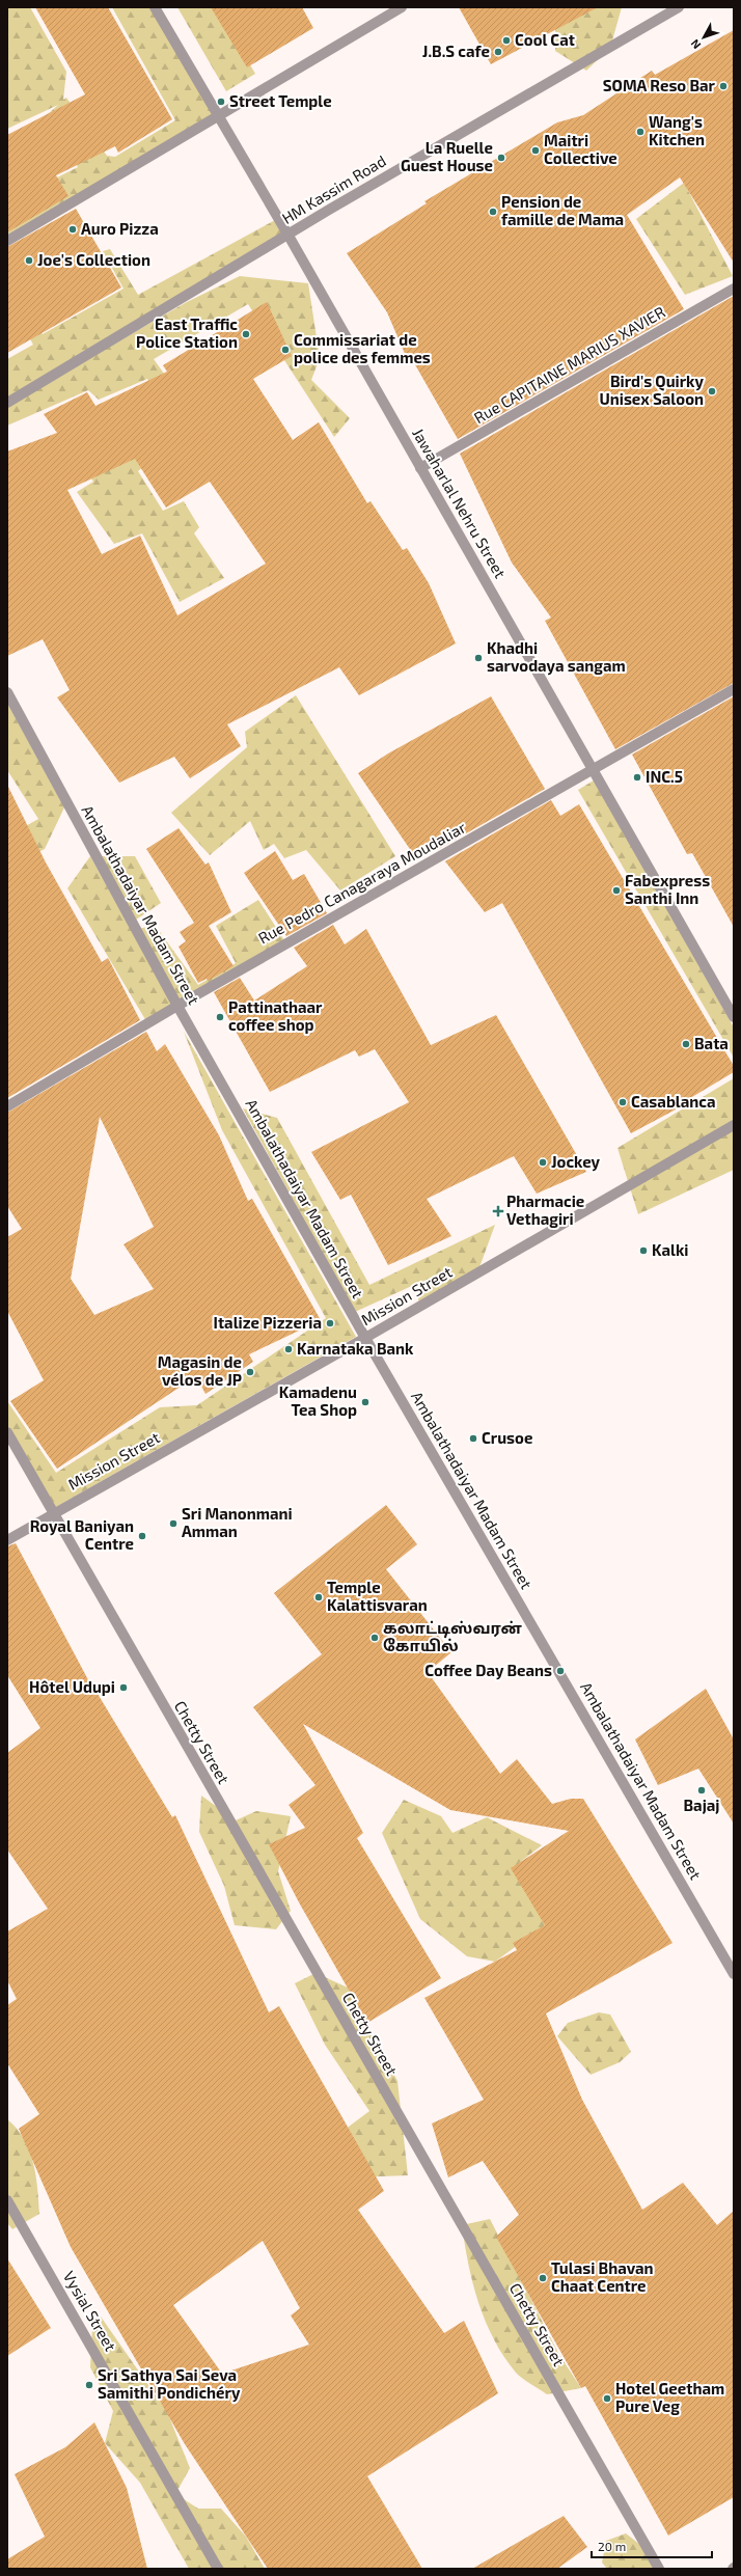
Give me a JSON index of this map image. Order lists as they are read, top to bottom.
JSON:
{
  "streets": {
    "street": [
      "HM Kassim Road",
      "Rue CAPITAINE MARIUS XAVIER",
      "Jawaharlal Nehru Street",
      "Rue Pedro Canagaraya Moudaliar",
      "Ambalathadaiyar Madam Street",
      "Mission Street",
      "Chetty Street",
      "Vysial Street"
    ]
  },
  "crossings": [
    ["HM Kassim Road", "Jawaharlal Nehru Street"],
    ["Rue CAPITAINE MARIUS XAVIER", "Jawaharlal Nehru Street"],
    ["Jawaharlal Nehru Street", "Rue Pedro Canagaraya Moudaliar"],
    ["Rue Pedro Canagaraya Moudaliar", "Ambalathadaiyar Madam Street"],
    ["Ambalathadaiyar Madam Street", "Mission Street"],
    ["Mission Street", "Chetty Street"]
  ],
  "places": {
    "other": [
      "Cool Cat",
      "J.B.S cafe",
      "SOMA Reso Bar",
      "Street Temple",
      "Wang's Kitchen",
      "Maitri Collective",
      "La Ruelle Guest House",
      "Pension de famille de Mama",
      "Auro Pizza",
      "Joe's Collection",
      "East Traffic Police Station",
      "Commissariat de police des femmes",
      "Bird's Quirky Unisex Saloon",
      "Khadhi sarvodaya sangam",
      "INC.5",
      "Fabexpress Santhi Inn",
      "Pattinathaar coffee shop",
      "Bata",
      "Casablanca",
      "Jockey",
      "Kalki",
      "Italize Pizzeria",
      "Karnataka Bank",
      "Magasin de vélos de JP",
      "Kamadenu Tea Shop",
      "Crusoe",
      "Sri Manonmani Amman",
      "Royal Baniyan Centre",
      "Temple Kalattisvaran",
      "கலாட்டிஸ்வரன் கோயில்",
      "Coffee Day Beans",
      "Hôtel Udupi",
      "Bajaj",
      "Tulasi Bhavan Chaat Centre",
      "Sri Sathya Sai Seva Samithi Pondichéry",
      "Hotel Geetham Pure Veg"
    ],
    "health": ["Pharmacie Vethagiri"]
  },
  "scale_bar": "20 m",
  "north": "bottom left"
}
